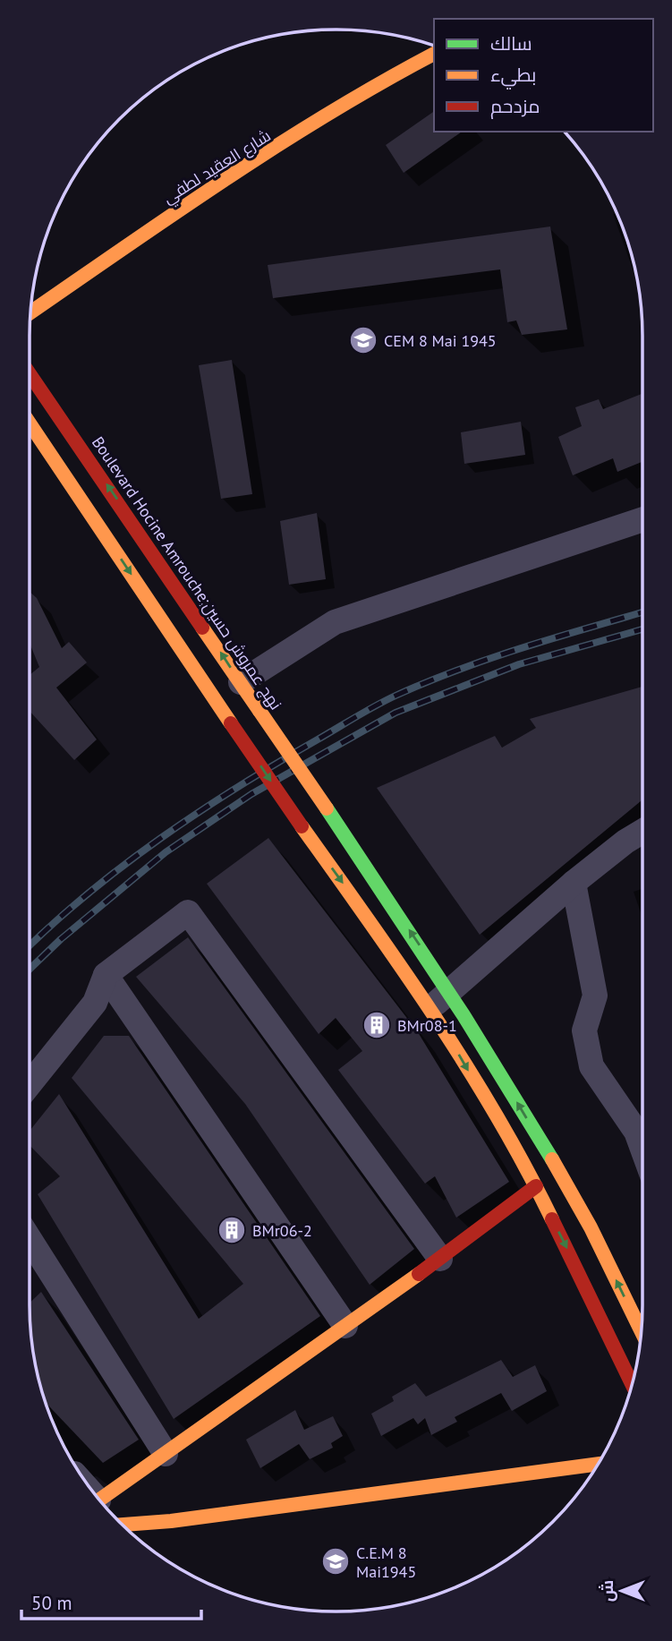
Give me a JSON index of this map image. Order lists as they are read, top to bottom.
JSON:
{
  "streets": {
    "main road": ["شارع العقيد لطفي", "Boulevard Hocine Amrouche;نهج عمروش حسين"]
  },
  "places": {
    "school or university": ["CEM 8 Mai 1945", "C.E.M 8 Mai1945"],
    "building": ["BMr08-1", "BMr06-2"]
  },
  "legend": ["سالك", "بطيء", "مزدحم"],
  "scale_bar": "50 m",
  "north": "left"
}
